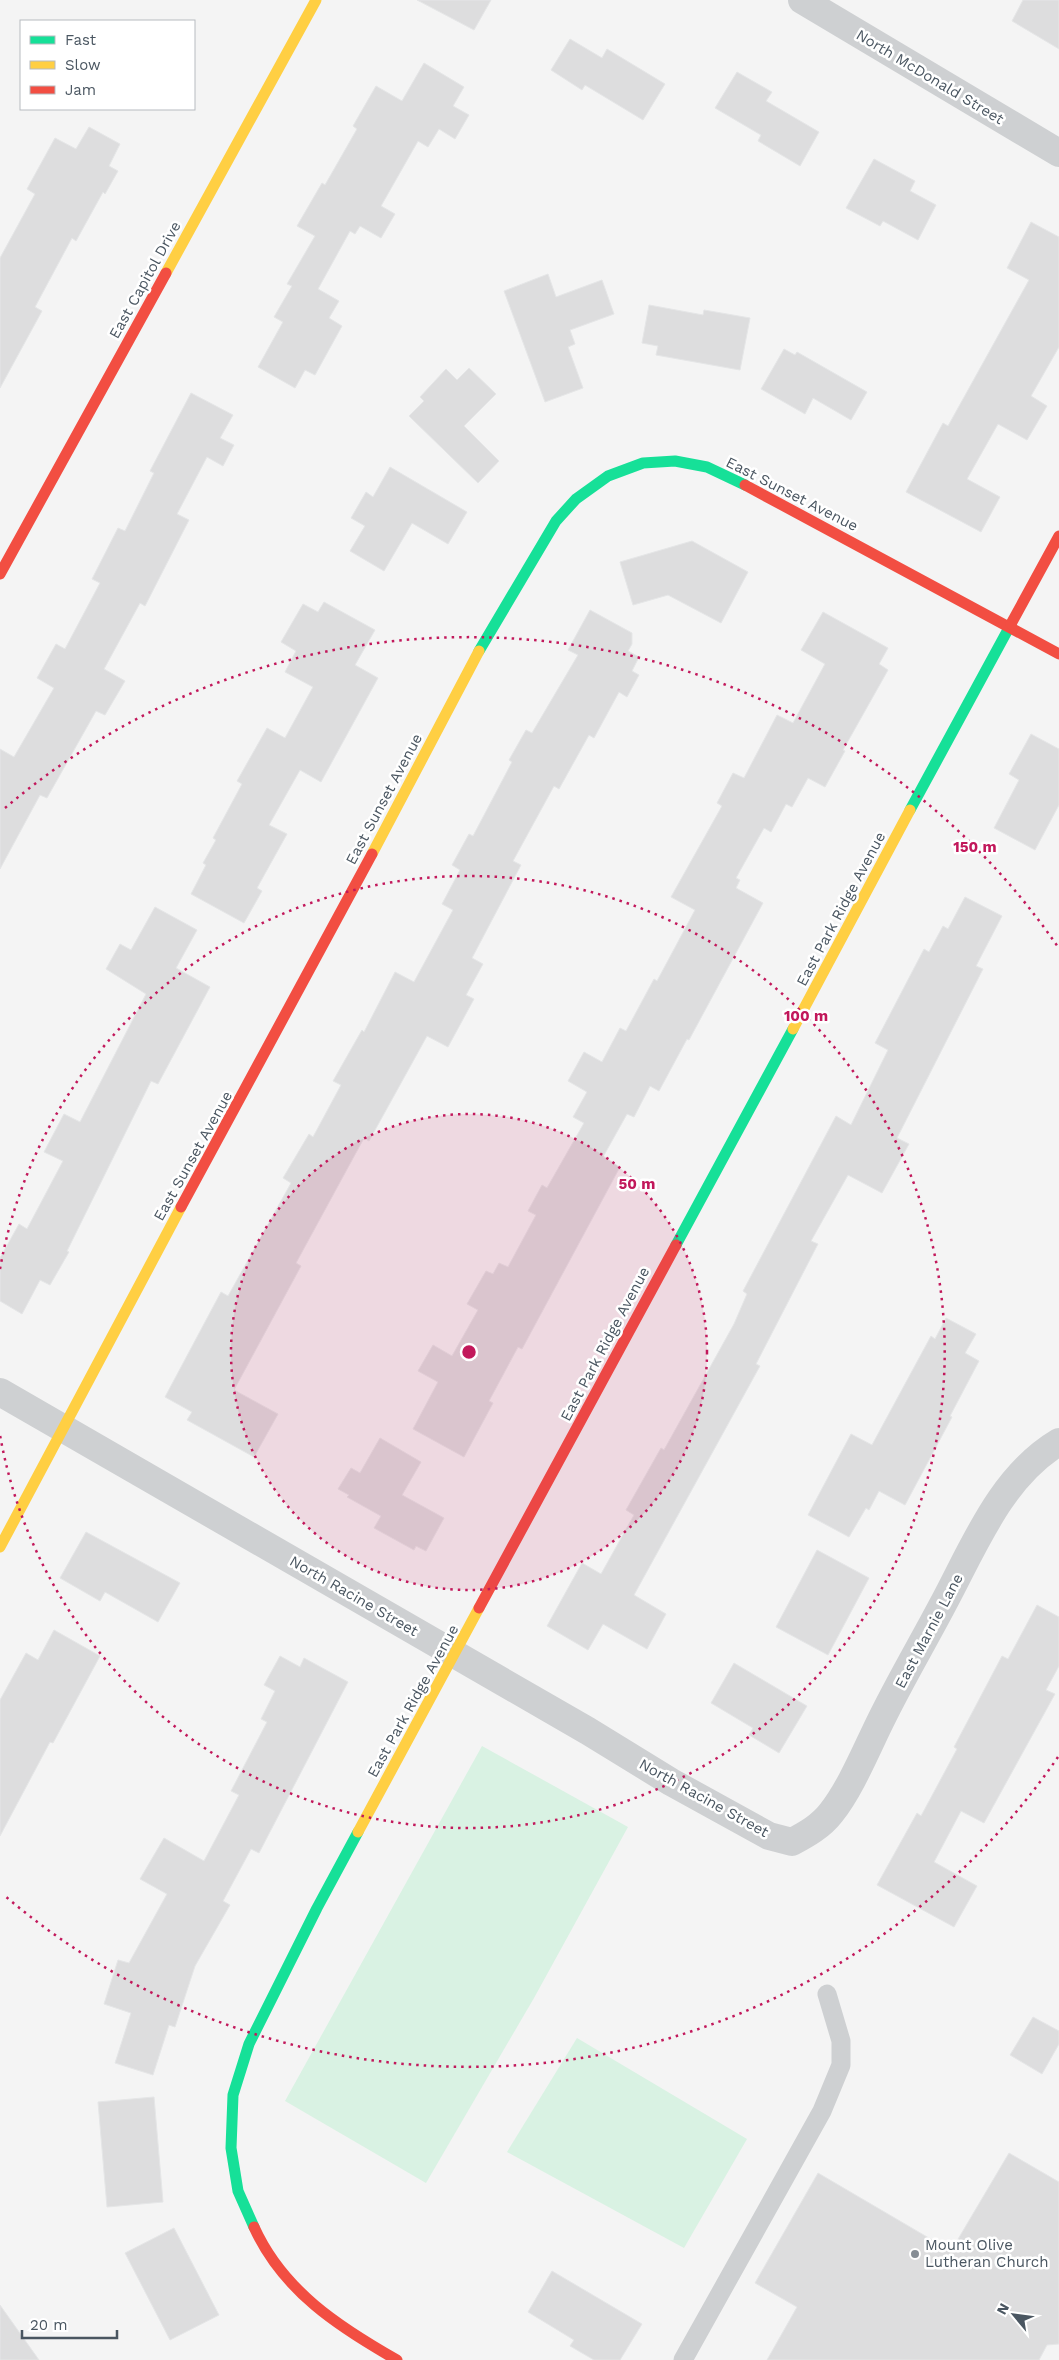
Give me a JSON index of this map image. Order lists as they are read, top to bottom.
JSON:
{
  "streets": {
    "street": [
      "North McDonald Street",
      "East Capitol Drive",
      "East Sunset Avenue",
      "East Park Ridge Avenue",
      "North Racine Street",
      "East Marnie Lane"
    ]
  },
  "crossings": [
    ["East Sunset Avenue", "East Park Ridge Avenue"],
    ["East Sunset Avenue", "North Racine Street"],
    ["East Park Ridge Avenue", "North Racine Street"],
    ["North Racine Street", "East Marnie Lane"]
  ],
  "places": ["Mount Olive Lutheran Church"],
  "legend": ["Fast", "Slow", "Jam"],
  "scale_bar": "20 m",
  "north": "top left",
  "rings": ["150 m", "100 m", "50 m"]
}
